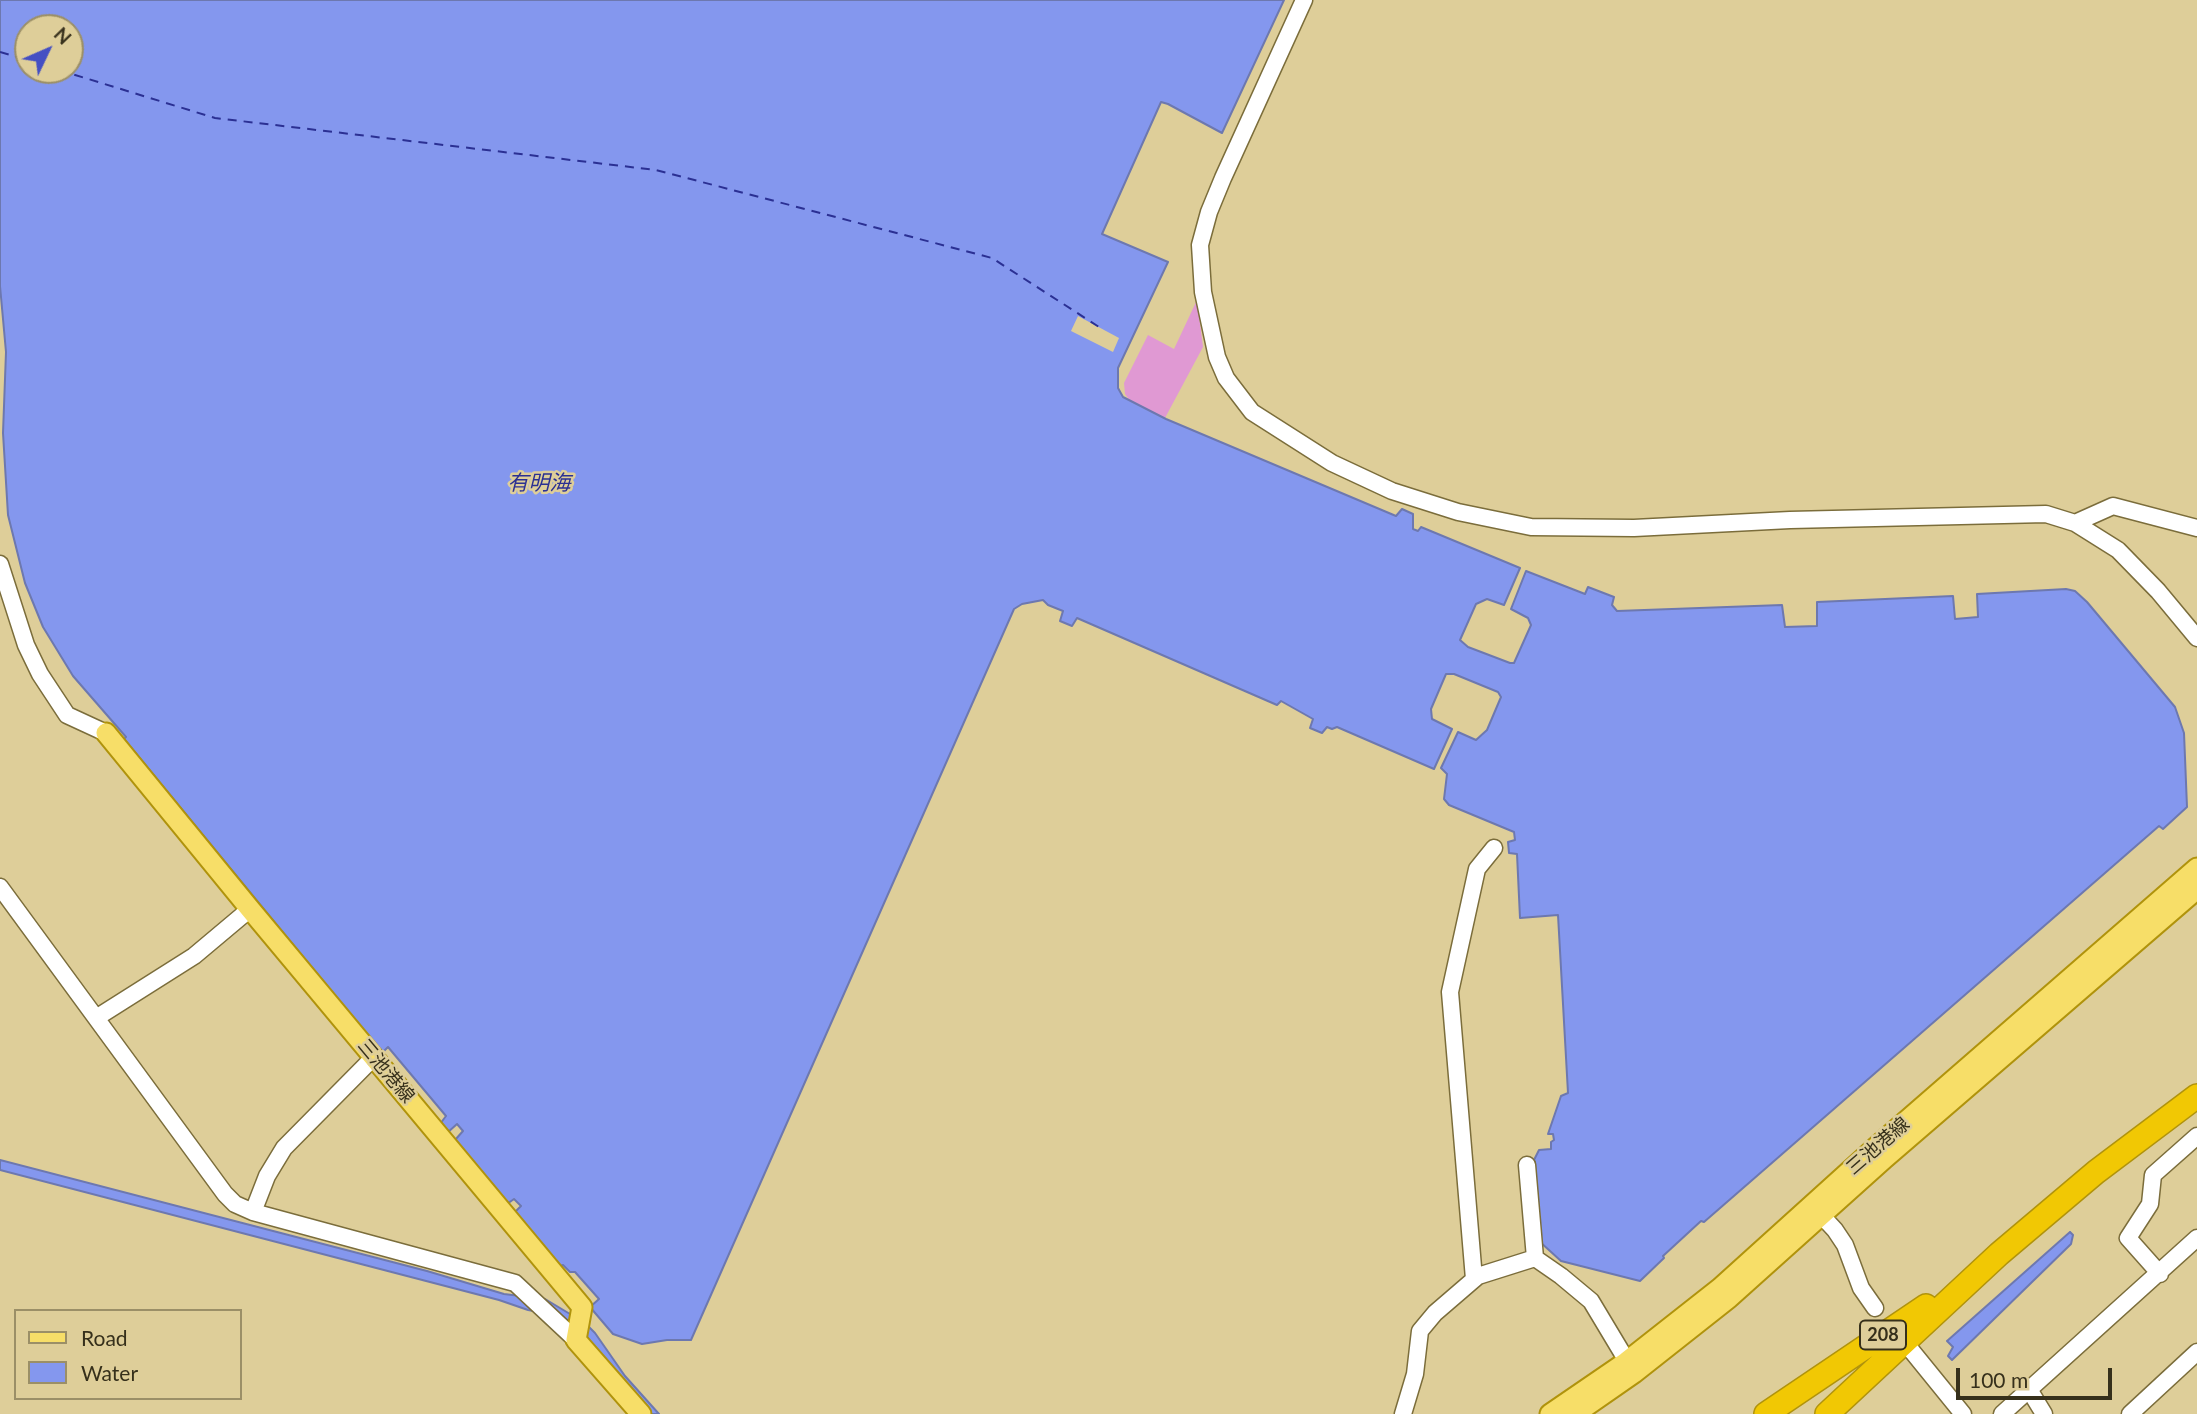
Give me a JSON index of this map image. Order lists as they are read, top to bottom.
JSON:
{
  "streets": {
    "highway": ["208"],
    "main road": ["三池港線"]
  },
  "water": ["有明海"],
  "legend": ["Road", "Water"],
  "scale_bar": "100 m",
  "north": "top right"
}
